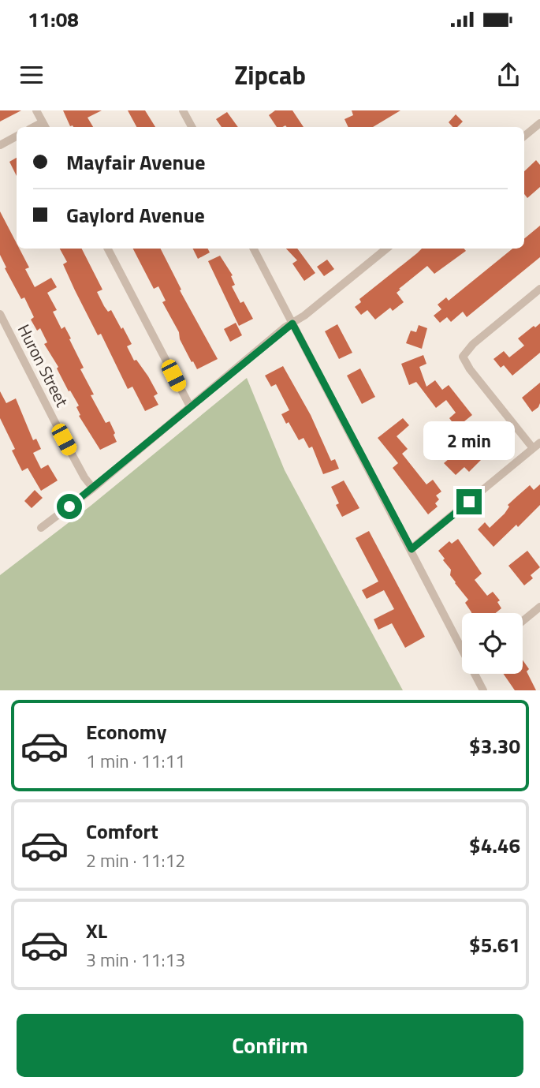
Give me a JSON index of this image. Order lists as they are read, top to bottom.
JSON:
{
  "streets": {
    "street": ["Huron Street"]
  },
  "page": {
    "status": "11:08",
    "header": "Zipcab",
    "banner": ["Mayfair Avenue", "Gaylord Avenue"],
    "bubble": "2 min",
    "list": [
      {
        "name": "Economy",
        "note": "1 min · 11:11",
        "value": "$3.30"
      },
      {
        "name": "Comfort",
        "note": "2 min · 11:12",
        "value": "$4.46"
      },
      {
        "name": "XL",
        "note": "3 min · 11:13",
        "value": "$5.61"
      }
    ],
    "buttons": "Confirm"
  }
}
